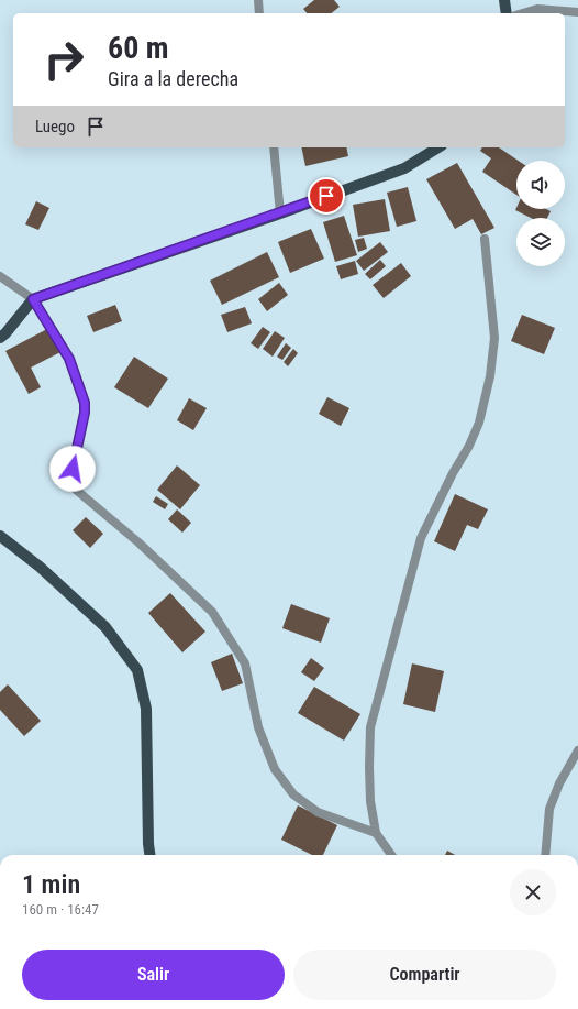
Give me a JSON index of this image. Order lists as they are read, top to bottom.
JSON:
{
  "page": {
    "turn": ["60 m", "Gira a la derecha"],
    "then": "Luego",
    "heading": ["1 min", "160 m · 16:47"],
    "buttons": ["Salir", "Compartir"]
  }
}
